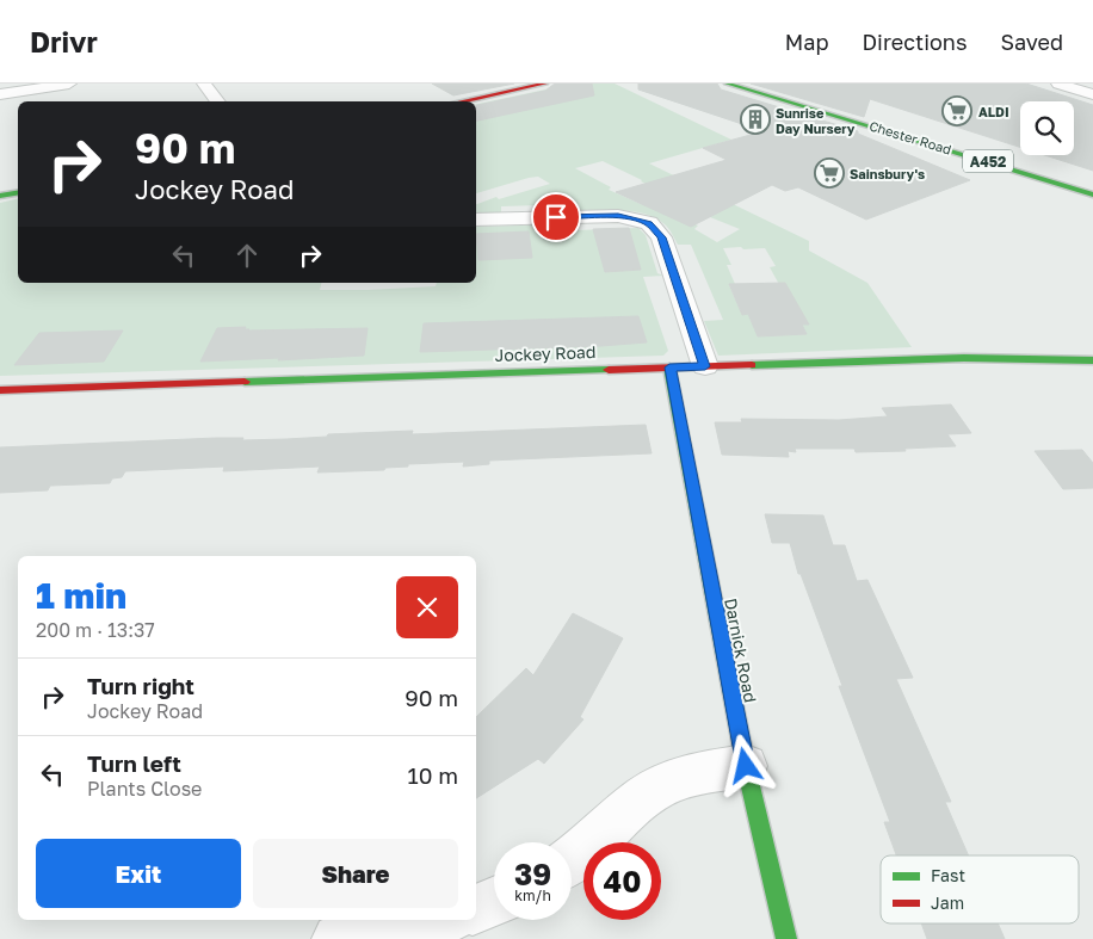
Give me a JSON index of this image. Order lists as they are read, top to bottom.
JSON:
{
  "streets": {
    "main road": [
      "Chester Road",
      "A452",
      "Jockey Road",
      "Darnick Road"
    ]
  },
  "crossings": [
    ["Jockey Road", "Darnick Road"]
  ],
  "places": {
    "supermarket": ["ALDI", "Sainsbury's"],
    "building": ["Sunrise Day Nursery"]
  },
  "legend": ["Fast", "Jam"],
  "page": {
    "header": "Drivr",
    "nav": ["Map", "Directions", "Saved"],
    "turn": ["90 m", "Jockey Road"],
    "heading": ["1 min", "200 m · 13:37"],
    "list": [
      {
        "name": "Turn right",
        "note": "Jockey Road",
        "value": "90 m"
      },
      {
        "name": "Turn left",
        "note": "Plants Close",
        "value": "10 m"
      }
    ],
    "buttons": ["Exit", "Share"],
    "speed": "39 km/h",
    "limit": "40"
  }
}
